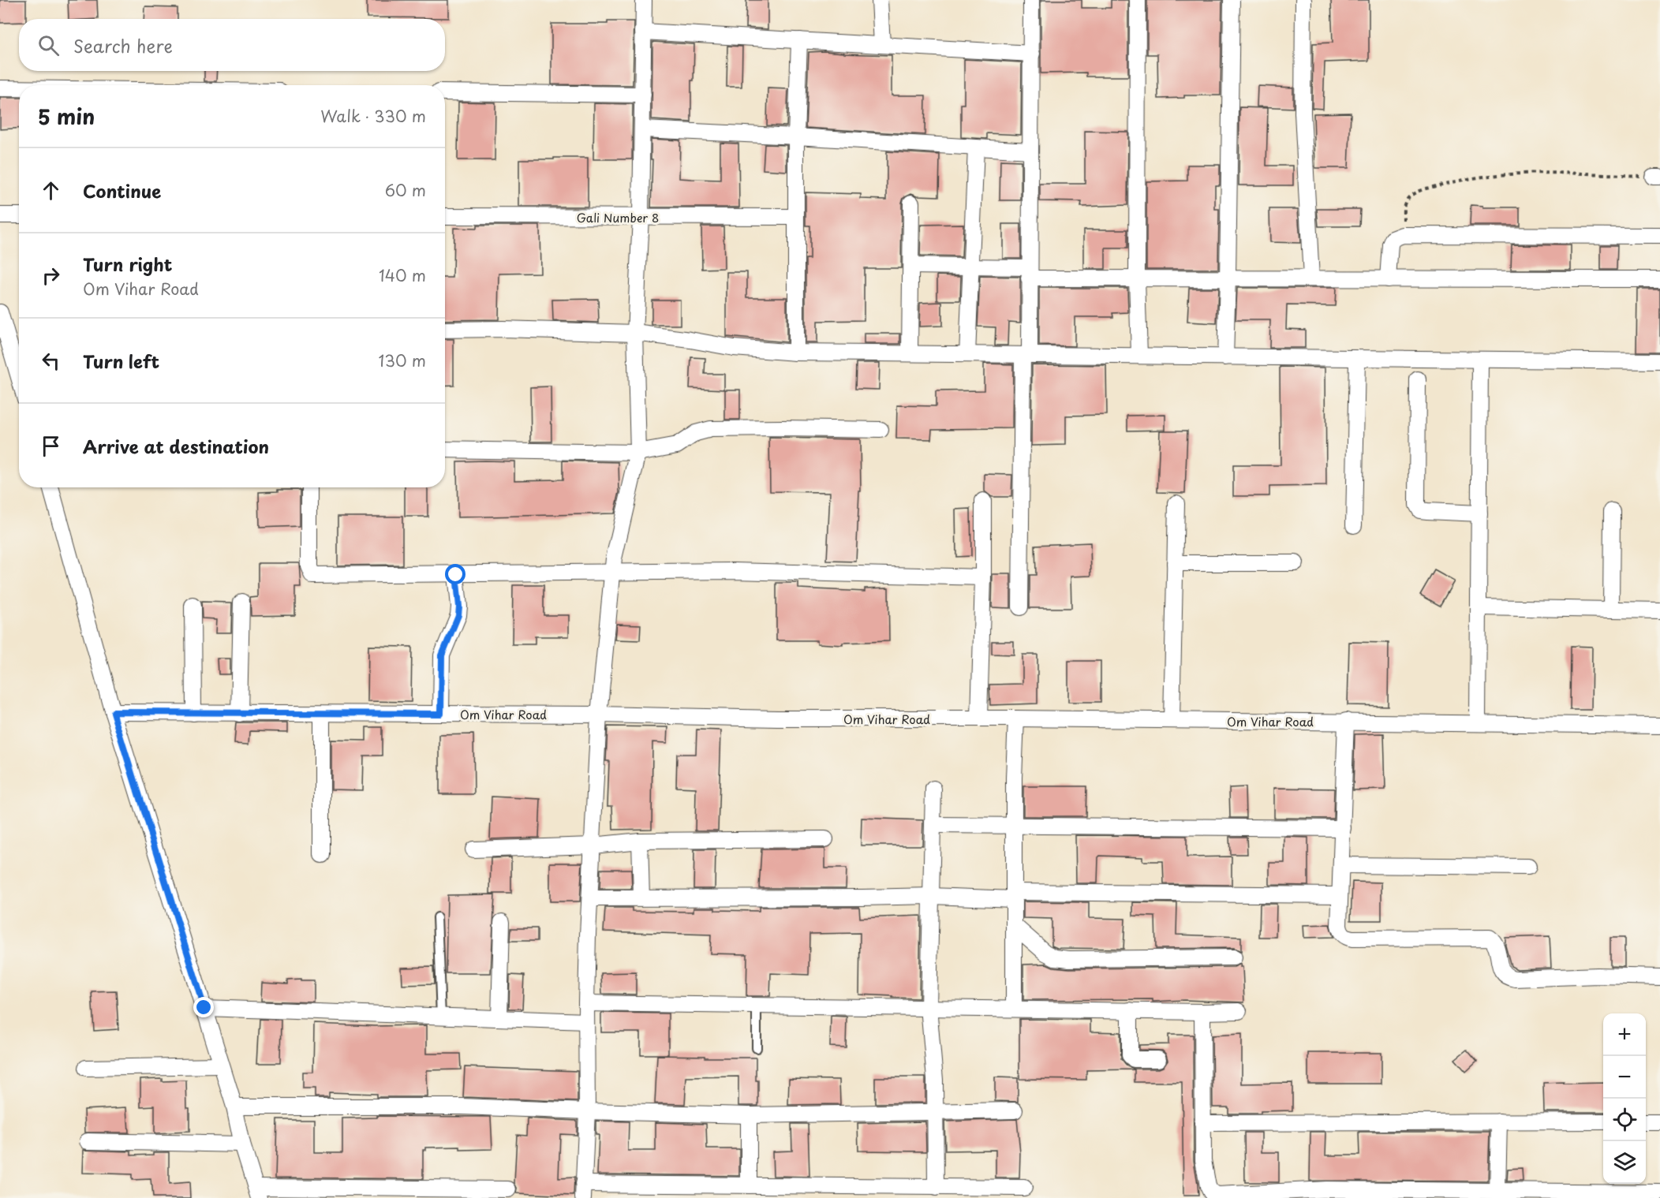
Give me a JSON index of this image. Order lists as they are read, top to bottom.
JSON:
{
  "streets": {
    "street": ["Gali Number 8", "Om Vihar Road"]
  },
  "page": {
    "search": "Search here",
    "heading": ["5 min", "Walk · 330 m"],
    "list": [
      ["Continue", "60 m"],
      ["Turn right", "Om Vihar Road", "140 m"],
      ["Turn left", "130 m"],
      "Arrive at destination"
    ],
    "map_buttons": ["+", "−"]
  }
}
